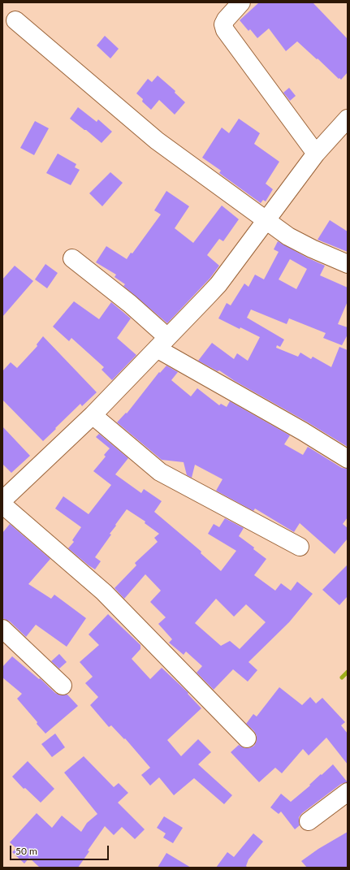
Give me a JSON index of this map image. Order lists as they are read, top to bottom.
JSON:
{
  "scale_bar": "50 m"
}
